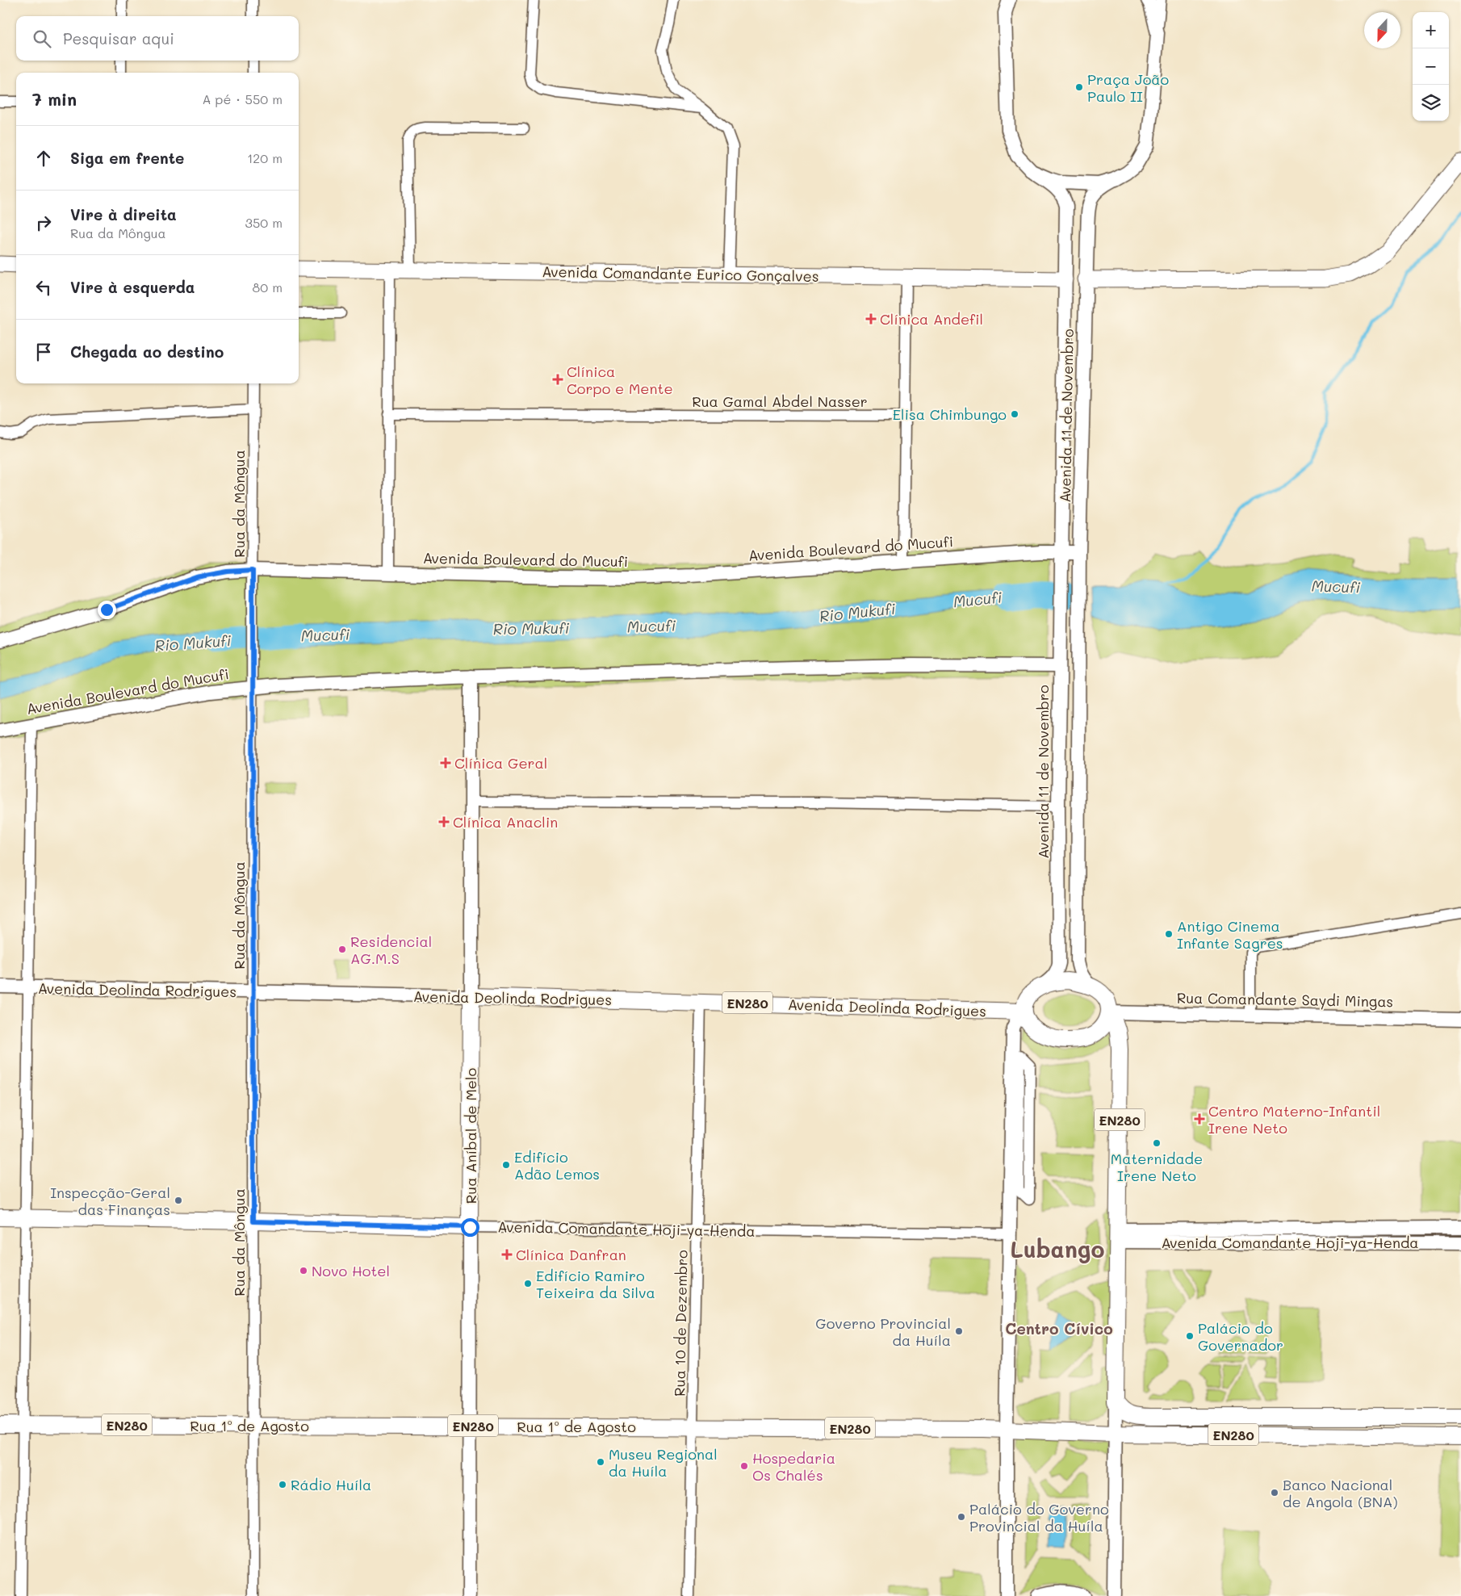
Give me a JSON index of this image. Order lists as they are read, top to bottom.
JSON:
{
  "streets": {
    "main road": [
      "Avenida Comandante Eurico Gonçalves",
      "Avenida Deolinda Rodrigues",
      "EN280",
      "Rua Aníbal de Melo",
      "Avenida Comandante Hoji-ya-Henda",
      "Rua 1º de Agosto"
    ],
    "street": [
      "Rua Gamal Abdel Nasser",
      "Avenida 11 de Novembro",
      "Rua da Môngua",
      "Avenida Boulevard do Mucufi",
      "Rua Comandante Saydi Mingas",
      "Rua 10 de Dezembro"
    ]
  },
  "crossings": [
    ["Avenida Comandante Eurico Gonçalves", "Avenida 11 de Novembro"],
    ["Avenida 11 de Novembro", "Avenida Boulevard do Mucufi"],
    ["Avenida 11 de Novembro", "Avenida Deolinda Rodrigues"],
    ["Avenida 11 de Novembro", "Rua Comandante Saydi Mingas"],
    ["Avenida 11 de Novembro", "EN280"],
    ["Rua da Môngua", "Avenida Boulevard do Mucufi"],
    ["Rua da Môngua", "Avenida Deolinda Rodrigues"],
    ["Rua da Môngua", "Avenida Comandante Hoji-ya-Henda"],
    ["Rua da Môngua", "Rua 1º de Agosto"],
    ["Avenida Boulevard do Mucufi", "Rua Aníbal de Melo"],
    ["Avenida Deolinda Rodrigues", "Rua Comandante Saydi Mingas"],
    ["Avenida Deolinda Rodrigues", "EN280"],
    ["Avenida Deolinda Rodrigues", "Rua Aníbal de Melo"],
    ["Avenida Deolinda Rodrigues", "Rua 10 de Dezembro"],
    ["Rua Comandante Saydi Mingas", "EN280"],
    ["EN280", "Avenida Comandante Hoji-ya-Henda"],
    ["EN280", "Rua 1º de Agosto"],
    ["Rua Aníbal de Melo", "Avenida Comandante Hoji-ya-Henda"],
    ["Rua Aníbal de Melo", "Rua 1º de Agosto"],
    ["Avenida Comandante Hoji-ya-Henda", "Rua 10 de Dezembro"],
    ["Rua 10 de Dezembro", "Rua 1º de Agosto"]
  ],
  "districts": ["Lubango", "Centro Cívico"],
  "water": ["Mucufi", "Rio Mukufi"],
  "places": {
    "other": [
      "Praça João Paulo II",
      "Elisa Chimbungo",
      "Antigo Cinema Infante Sagres",
      "Residencial AG.M.S",
      "Maternidade Irene Neto",
      "Edifício Adão Lemos",
      "Inspecção-Geral das Finanças",
      "Novo Hotel",
      "Edifício Ramiro Teixeira da Silva",
      "Governo Provincial da Huíla",
      "Palácio do Governador",
      "Museu Regional da Huíla",
      "Hospedaria Os Chalés",
      "Rádio Huíla",
      "Banco Nacional de Angola (BNA)",
      "Palácio do Governo Provincial da Huíla"
    ],
    "health": [
      "Clínica Andefil",
      "Clínica Corpo e Mente",
      "Clínica Geral",
      "Clínica Anaclin",
      "Centro Materno-Infantil Irene Neto",
      "Clínica Danfran"
    ]
  },
  "north": "bottom",
  "page": {
    "map_buttons": ["+", "−"],
    "search": "Pesquisar aqui",
    "heading": ["7 min", "A pé · 550 m"],
    "list": [
      ["Siga em frente", "120 m"],
      ["Vire à direita", "Rua da Môngua", "350 m"],
      ["Vire à esquerda", "80 m"],
      "Chegada ao destino"
    ]
  }
}
